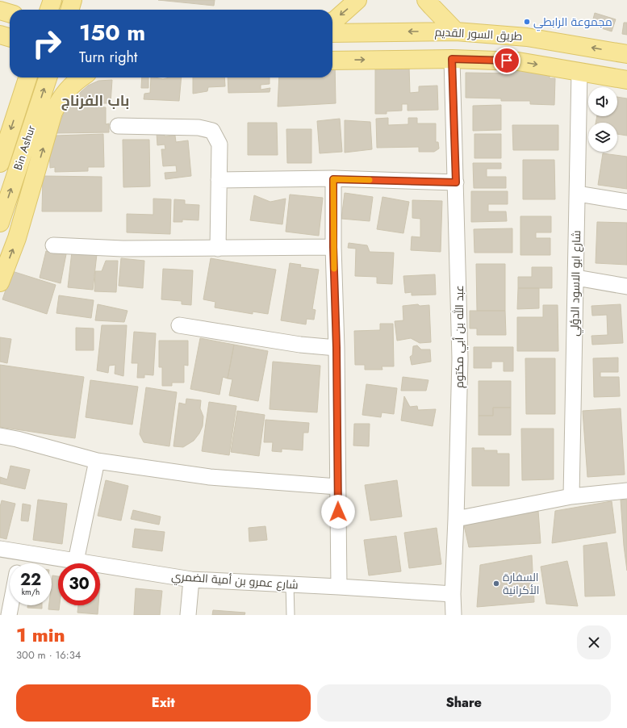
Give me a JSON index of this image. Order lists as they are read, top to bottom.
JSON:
{
  "streets": {
    "main road": ["طريق السور القديم", "Bin Ashur"],
    "street": ["شارع ابو الاسود الدؤلي", "عبد الله بن أبي مكتوم", "شارع عمرو بن أمية الضمري"]
  },
  "crossings": [
    ["عبد الله بن أبي مكتوم", "شارع عمرو بن أمية الضمري"]
  ],
  "districts": ["باب الفرناج"],
  "places": ["مجموعة الرابطي", "السفارة الأكرانية"],
  "page": {
    "turn": ["150 m", "Turn right"],
    "speed": "22 km/h",
    "limit": "30",
    "heading": ["1 min", "300 m · 16:34"],
    "buttons": ["Exit", "Share"]
  }
}
